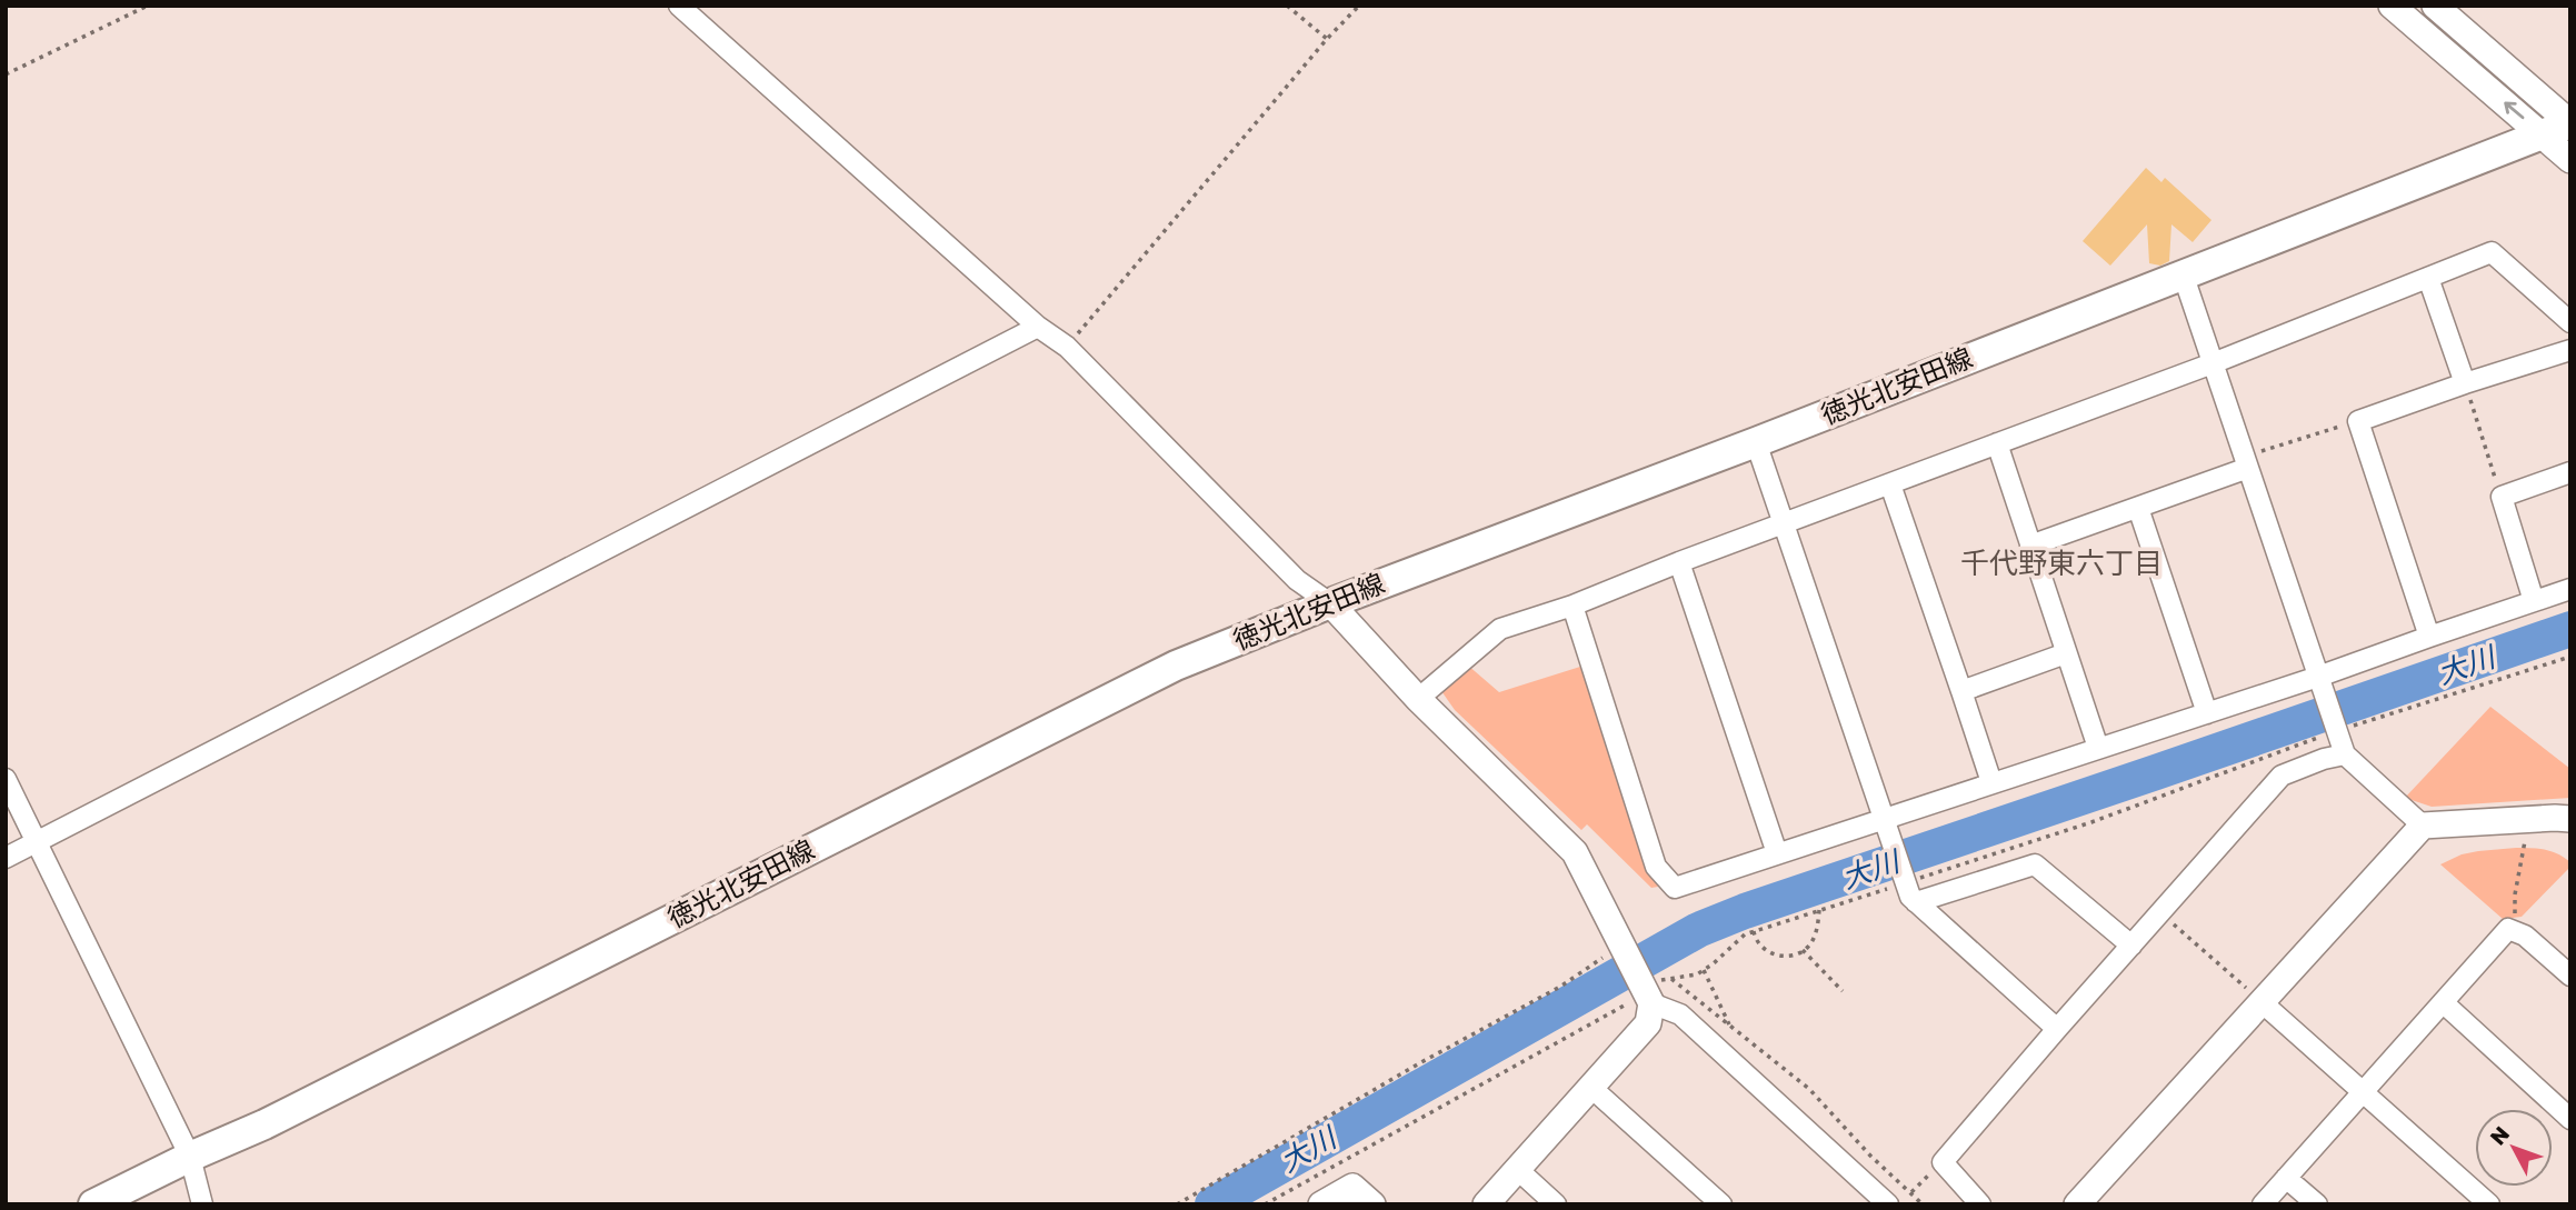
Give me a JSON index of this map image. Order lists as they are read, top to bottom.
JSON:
{
  "streets": {
    "main road": ["徳光北安田線"]
  },
  "districts": ["千代野東六丁目"],
  "water": ["大川"],
  "north": "top left"
}
